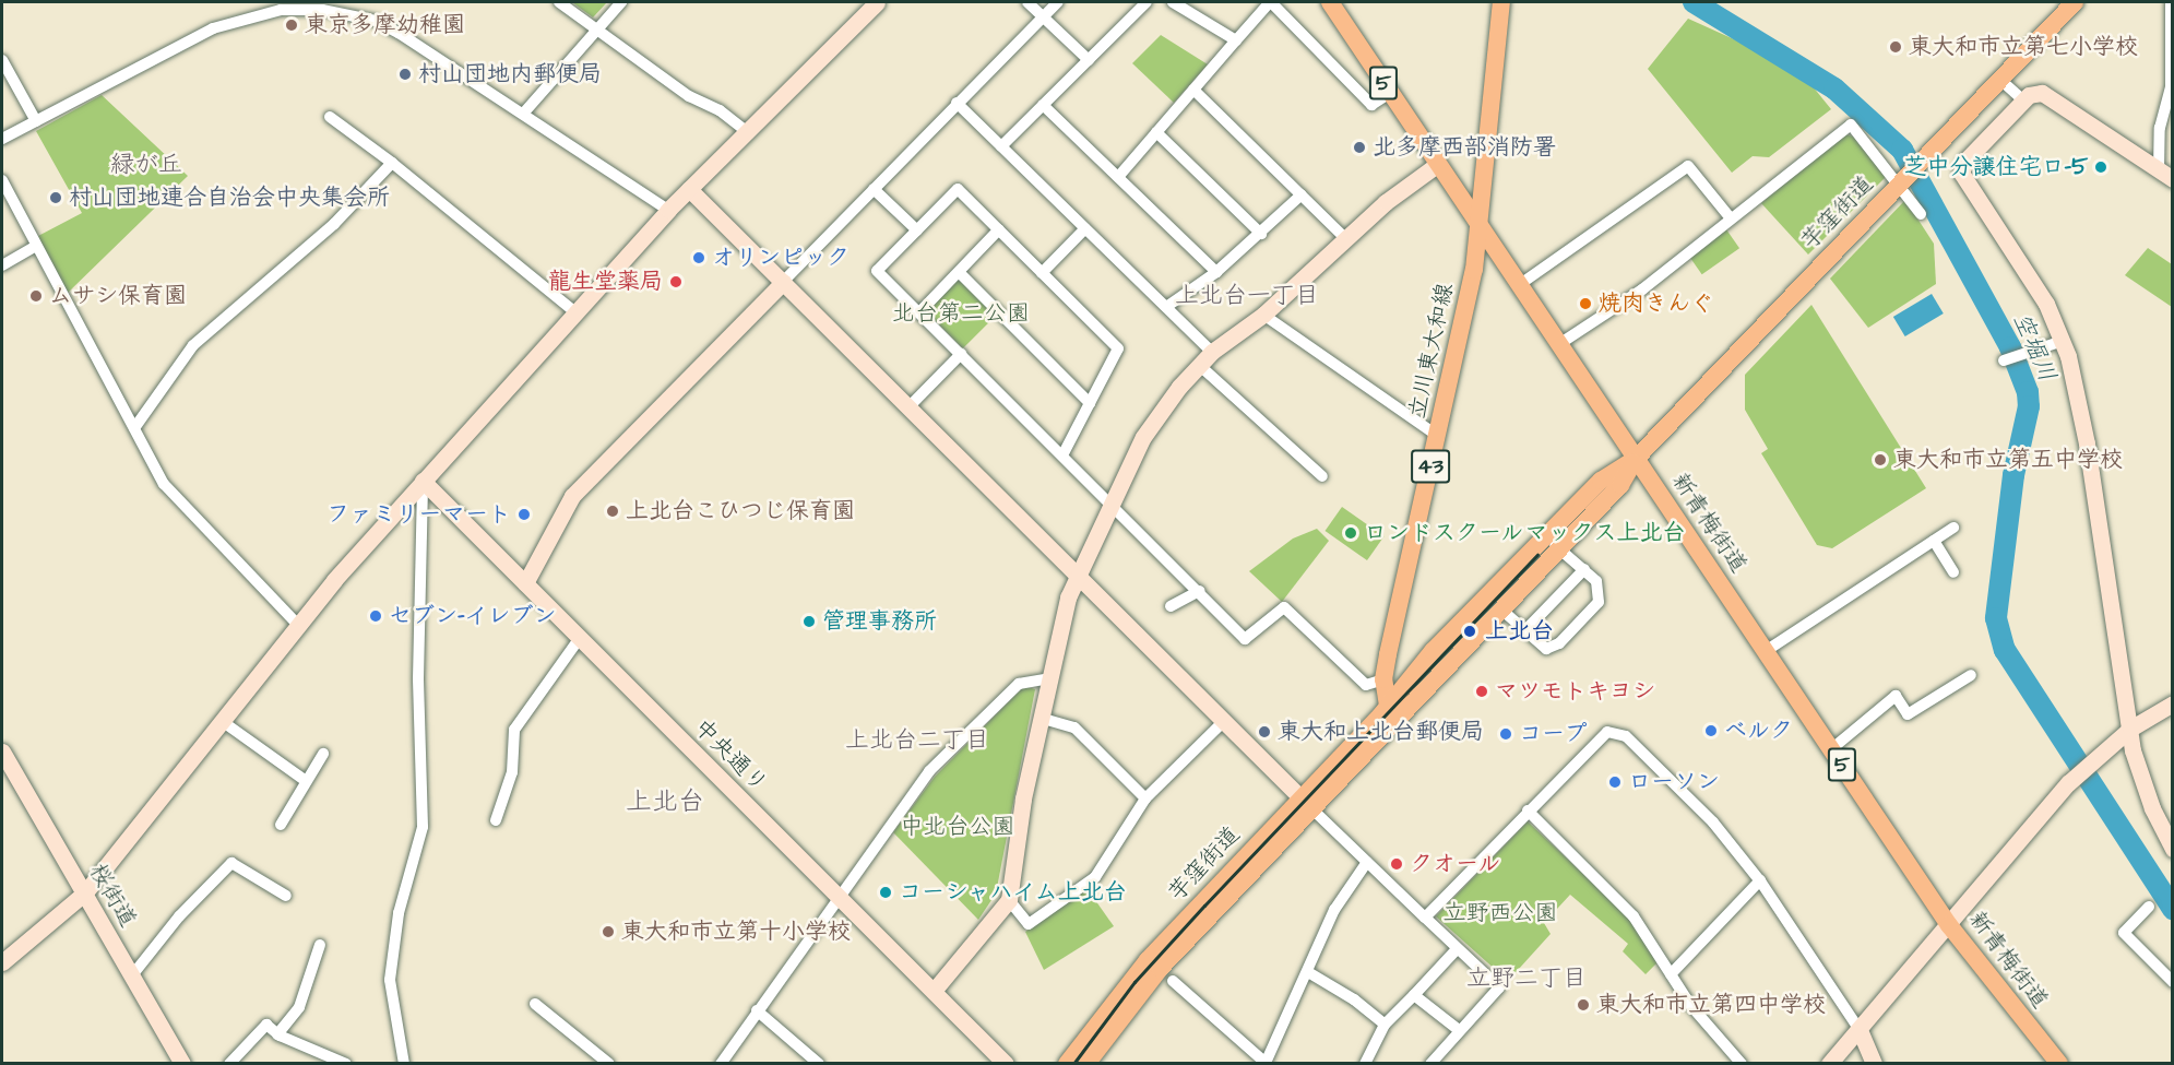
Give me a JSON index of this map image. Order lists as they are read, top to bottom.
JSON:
{
  "streets": {
    "main road": [
      "5",
      "芋窪街道",
      "立川東大和線",
      "43",
      "新青梅街道"
    ],
    "street": ["中央通り", "桜街道"]
  },
  "crossings": [
    ["芋窪街道", "立川東大和線"],
    ["芋窪街道", "新青梅街道"],
    ["立川東大和線", "新青梅街道"]
  ],
  "districts": [
    "緑が丘",
    "上北台一丁目",
    "上北台二丁目",
    "上北台",
    "立野二丁目"
  ],
  "water": ["空堀川"],
  "parks": ["北台第二公園", "中北台公園", "立野西公園"],
  "places": [
    "東京多摩幼稚園",
    "東大和市立第七小学校",
    "村山団地内郵便局",
    "北多摩西部消防署",
    "芝中分譲住宅ロ-5",
    "村山団地連合自治会中央集会所",
    "オリンピック",
    "龍生堂薬局",
    "ムサシ保育園",
    "焼肉きんぐ",
    "東大和市立第五中学校",
    "上北台こひつじ保育園",
    "ファミリーマート",
    "ロンドスクールマックス上北台",
    "セブン-イレブン",
    "管理事務所",
    "上北台",
    "マツモトキヨシ",
    "ベルク",
    "東大和上北台郵便局",
    "コープ",
    "ローソン",
    "クオール",
    "コーシャハイム上北台",
    "東大和市立第十小学校",
    "東大和市立第四中学校"
  ]
}
